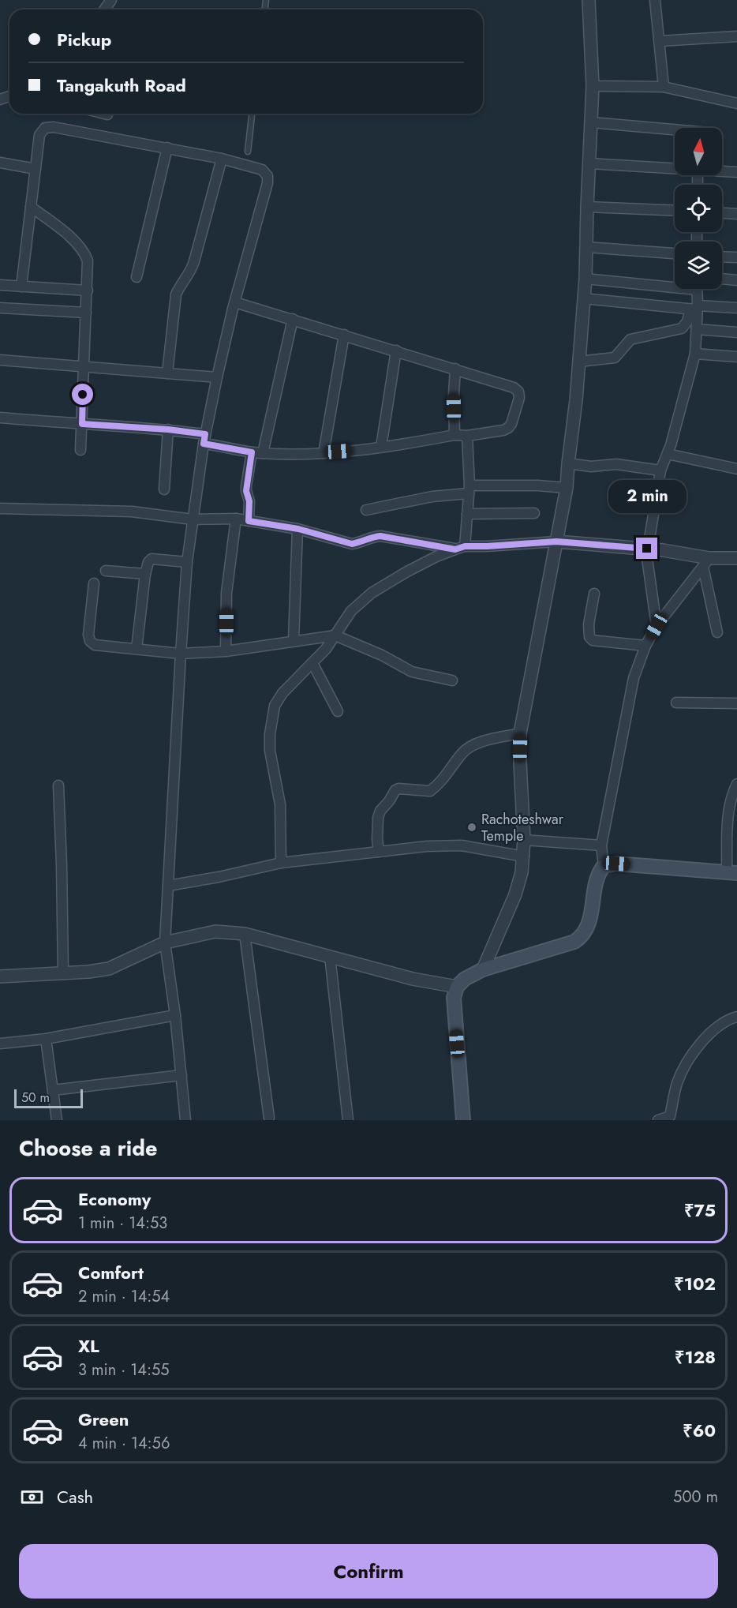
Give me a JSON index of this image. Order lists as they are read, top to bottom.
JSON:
{
  "places": ["Rachoteshwar Temple"],
  "scale_bar": "50 m",
  "north": "top",
  "page": {
    "banner": ["Pickup", "Tangakuth Road"],
    "bubble": "2 min",
    "scale": "50 m",
    "heading": "Choose a ride",
    "list": [
      {
        "name": "Economy",
        "note": "1 min · 14:53",
        "value": "₹75"
      },
      {
        "name": "Comfort",
        "note": "2 min · 14:54",
        "value": "₹102"
      },
      {
        "name": "XL",
        "note": "3 min · 14:55",
        "value": "₹128"
      },
      {
        "name": "Green",
        "note": "4 min · 14:56",
        "value": "₹60"
      }
    ],
    "pay": ["Cash", "500 m"],
    "buttons": "Confirm"
  }
}
